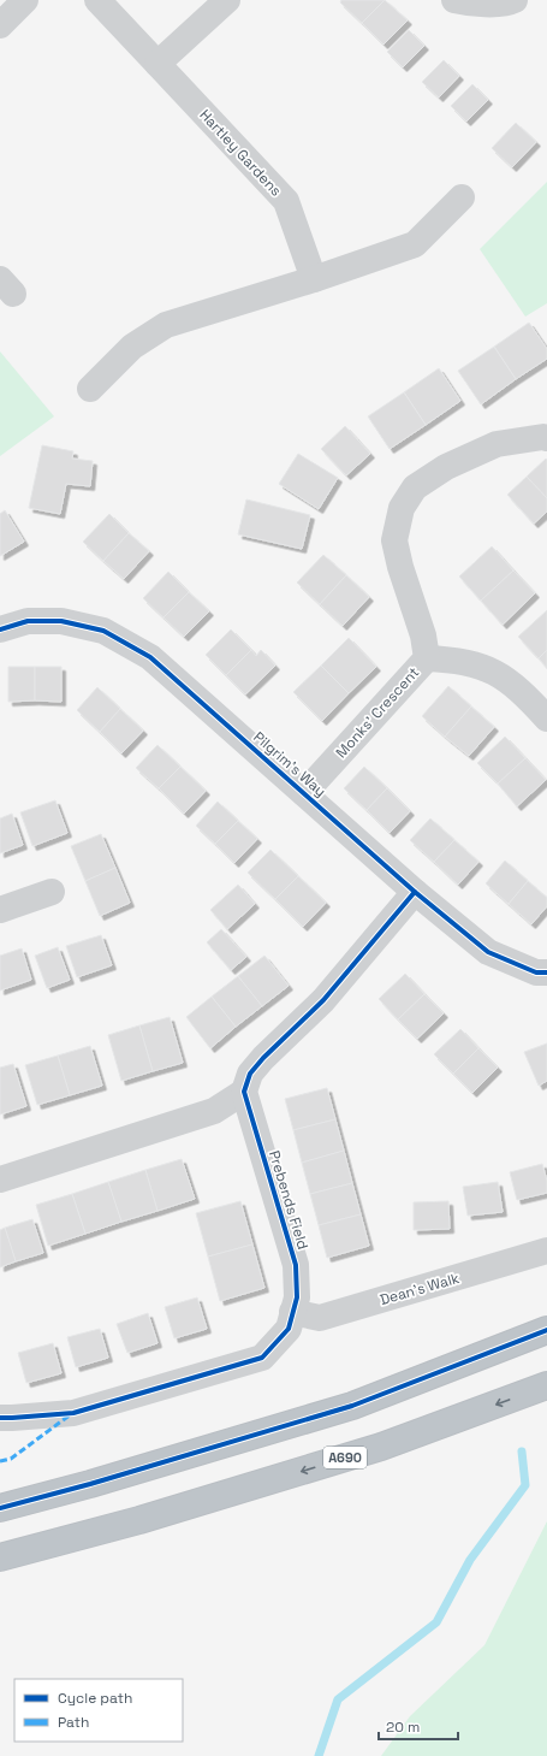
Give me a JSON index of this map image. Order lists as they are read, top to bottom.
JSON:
{
  "streets": {
    "highway": ["A690"],
    "street": [
      "Hartley Gardens",
      "Monks' Crescent",
      "Pilgrim's Way",
      "Prebends Field",
      "Dean's Walk"
    ]
  },
  "crossings": [
    ["Monks' Crescent", "Pilgrim's Way"],
    ["Prebends Field", "Dean's Walk"]
  ],
  "legend": ["Cycle path", "Path"],
  "scale_bar": "20 m"
}
